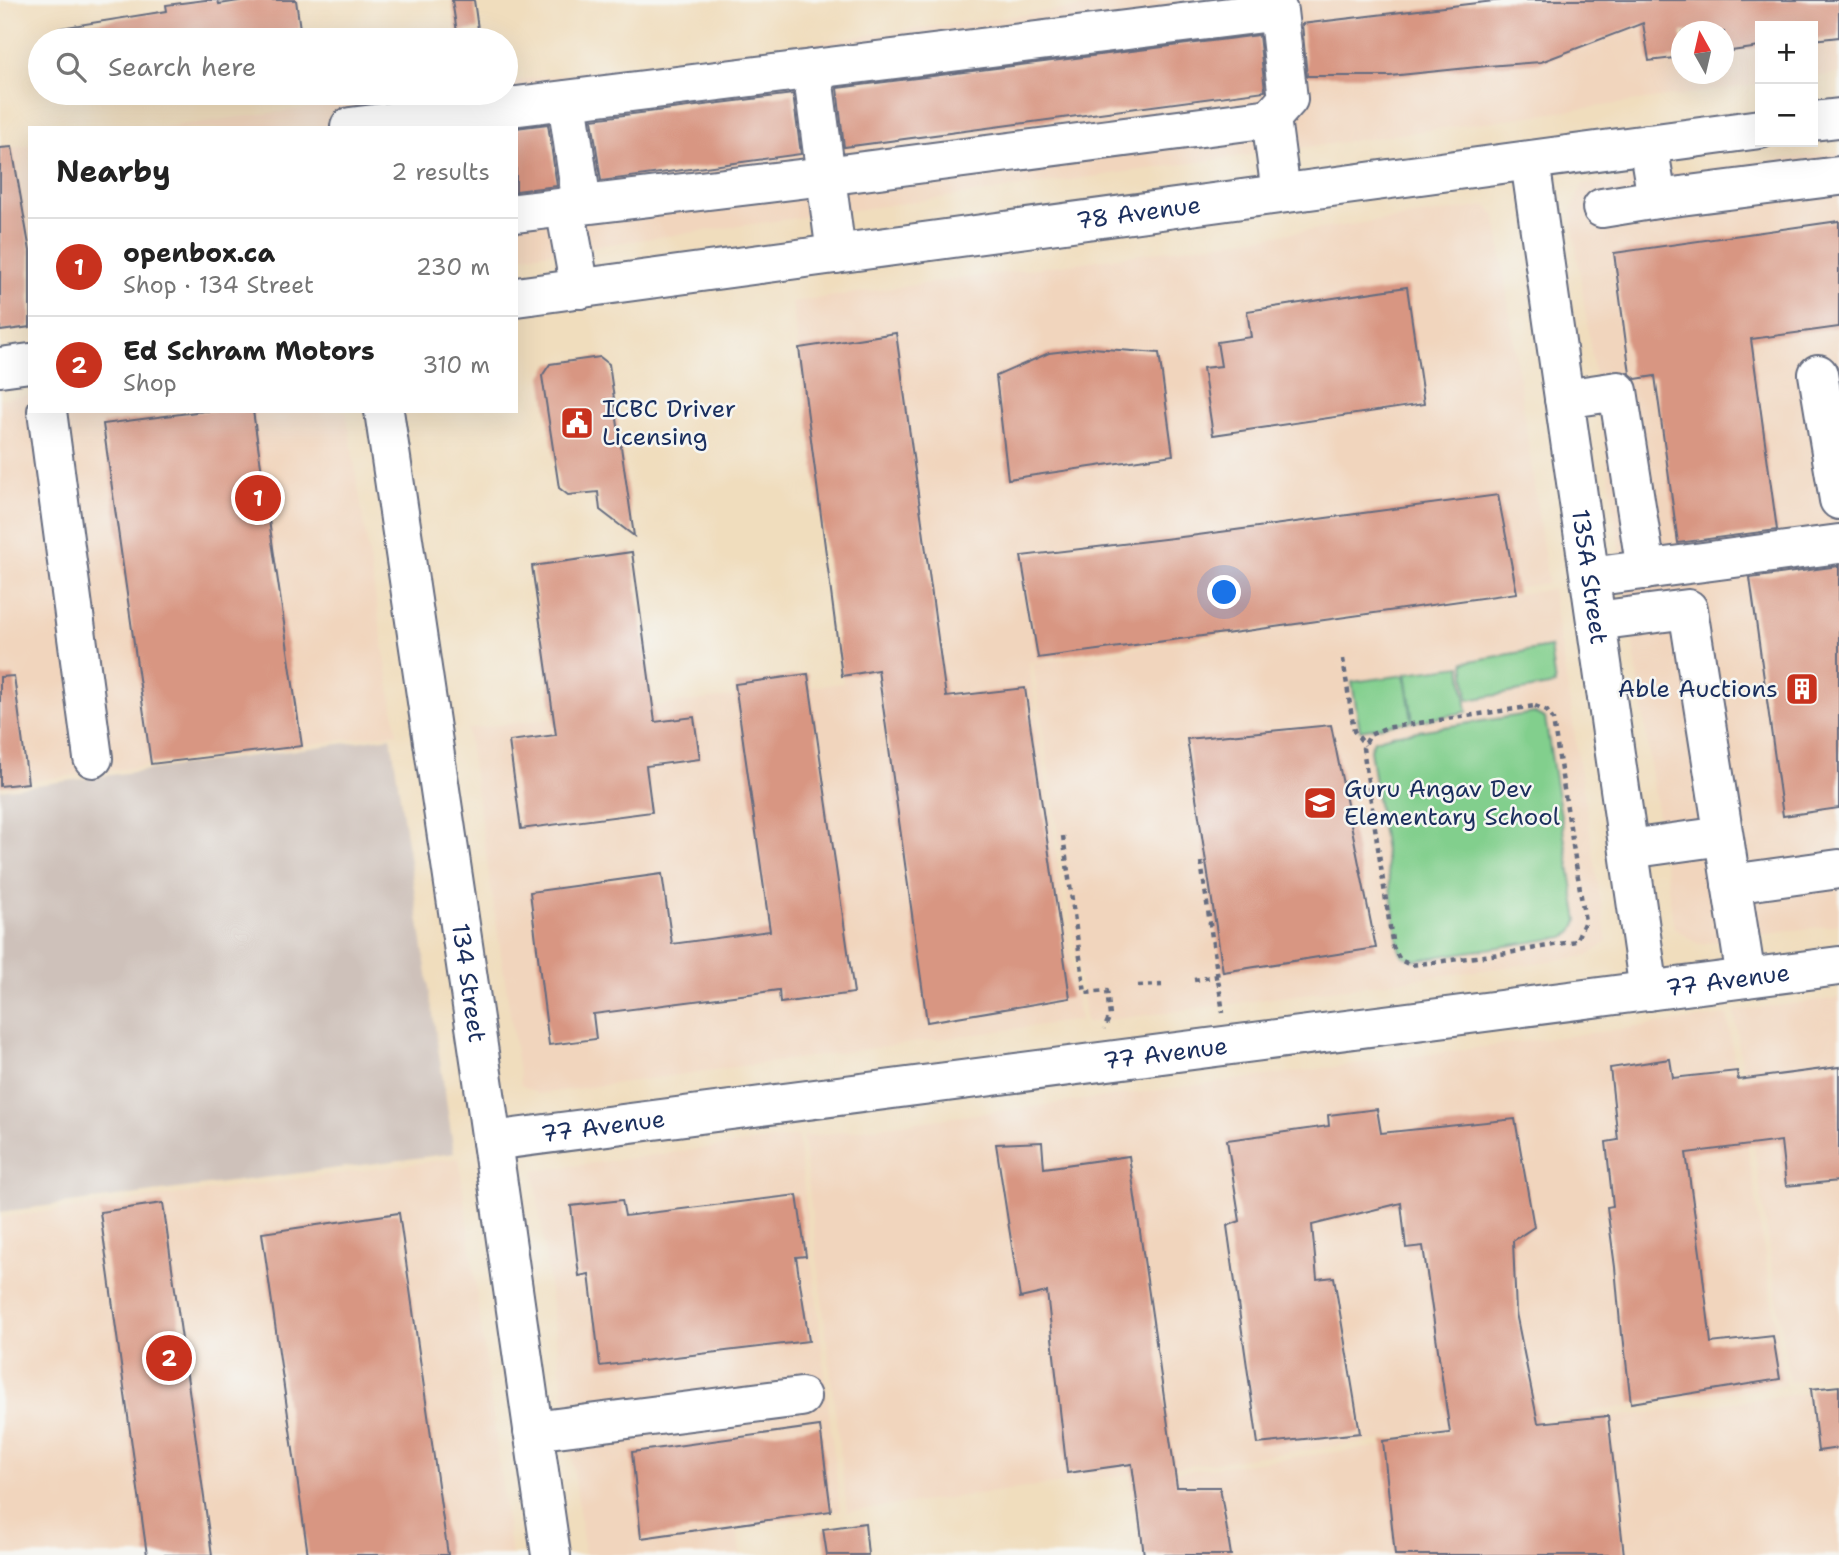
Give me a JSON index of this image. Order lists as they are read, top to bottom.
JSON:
{
  "streets": {
    "street": [
      "78 Avenue",
      "135A Street",
      "77 Avenue",
      "134 Street"
    ]
  },
  "crossings": [
    ["78 Avenue", "135A Street"],
    ["135A Street", "77 Avenue"],
    ["77 Avenue", "134 Street"]
  ],
  "places": {
    "public building": ["ICBC Driver Licensing"],
    "building": ["Able Auctions"],
    "school or university": ["Guru Angav Dev Elementary School"]
  },
  "north": "top",
  "page": {
    "map_buttons": ["+", "−"],
    "search": "Search here",
    "heading": ["Nearby", "2 results"],
    "list": [
      {
        "mark": "1",
        "name": "openbox.ca",
        "note": "Shop · 134 Street",
        "value": "230 m"
      },
      {
        "mark": "2",
        "name": "Ed Schram Motors",
        "note": "Shop",
        "value": "310 m"
      }
    ],
    "pins": ["1", "2"]
  }
}
